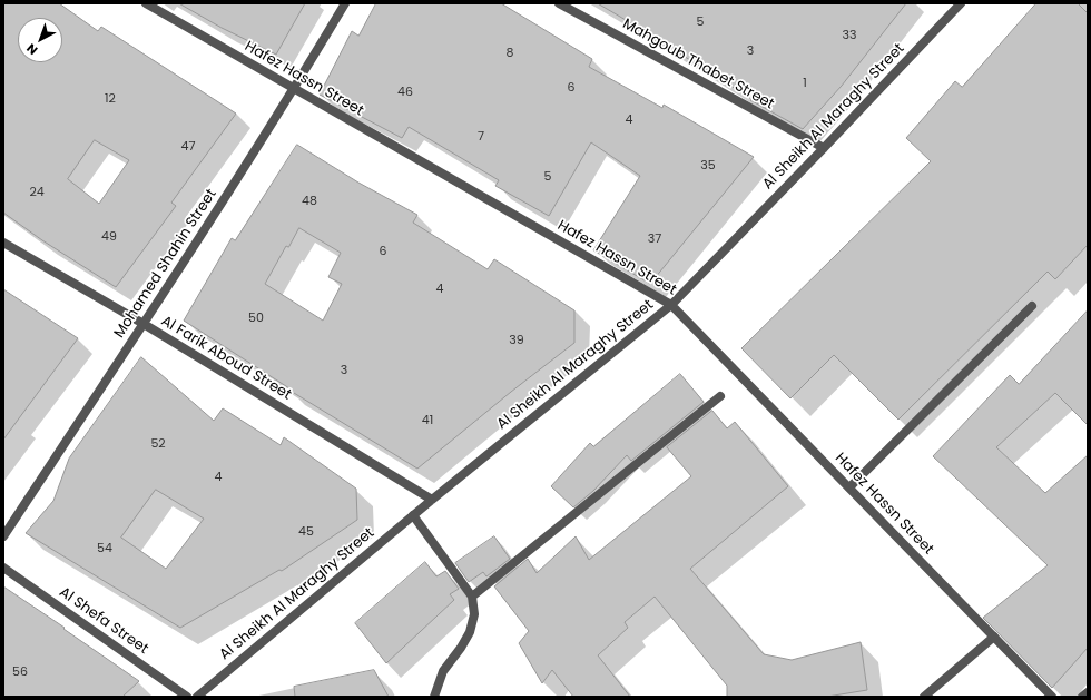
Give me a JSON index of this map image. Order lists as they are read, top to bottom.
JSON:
{
  "streets": {
    "street": [
      "Mahgoub Thabet Street",
      "Hafez Hassn Street",
      "Al Sheikh Al Maraghy Street",
      "Mohamed Shahin Street",
      "Al Farik Aboud Street",
      "Al Shefa Street"
    ]
  },
  "crossings": [
    ["Mahgoub Thabet Street", "Al Sheikh Al Maraghy Street"],
    ["Hafez Hassn Street", "Al Sheikh Al Maraghy Street"],
    ["Hafez Hassn Street", "Mohamed Shahin Street"],
    ["Al Sheikh Al Maraghy Street", "Al Farik Aboud Street"],
    ["Mohamed Shahin Street", "Al Farik Aboud Street"]
  ],
  "house_numbers": [
    "5",
    "33",
    "3",
    "8",
    "1",
    "6",
    "46",
    "12",
    "4",
    "7",
    "47",
    "35",
    "5",
    "24",
    "48",
    "49",
    "37",
    "6",
    "4",
    "50",
    "39",
    "3",
    "41",
    "52",
    "4",
    "45",
    "54",
    "56"
  ],
  "north": "bottom left"
}
